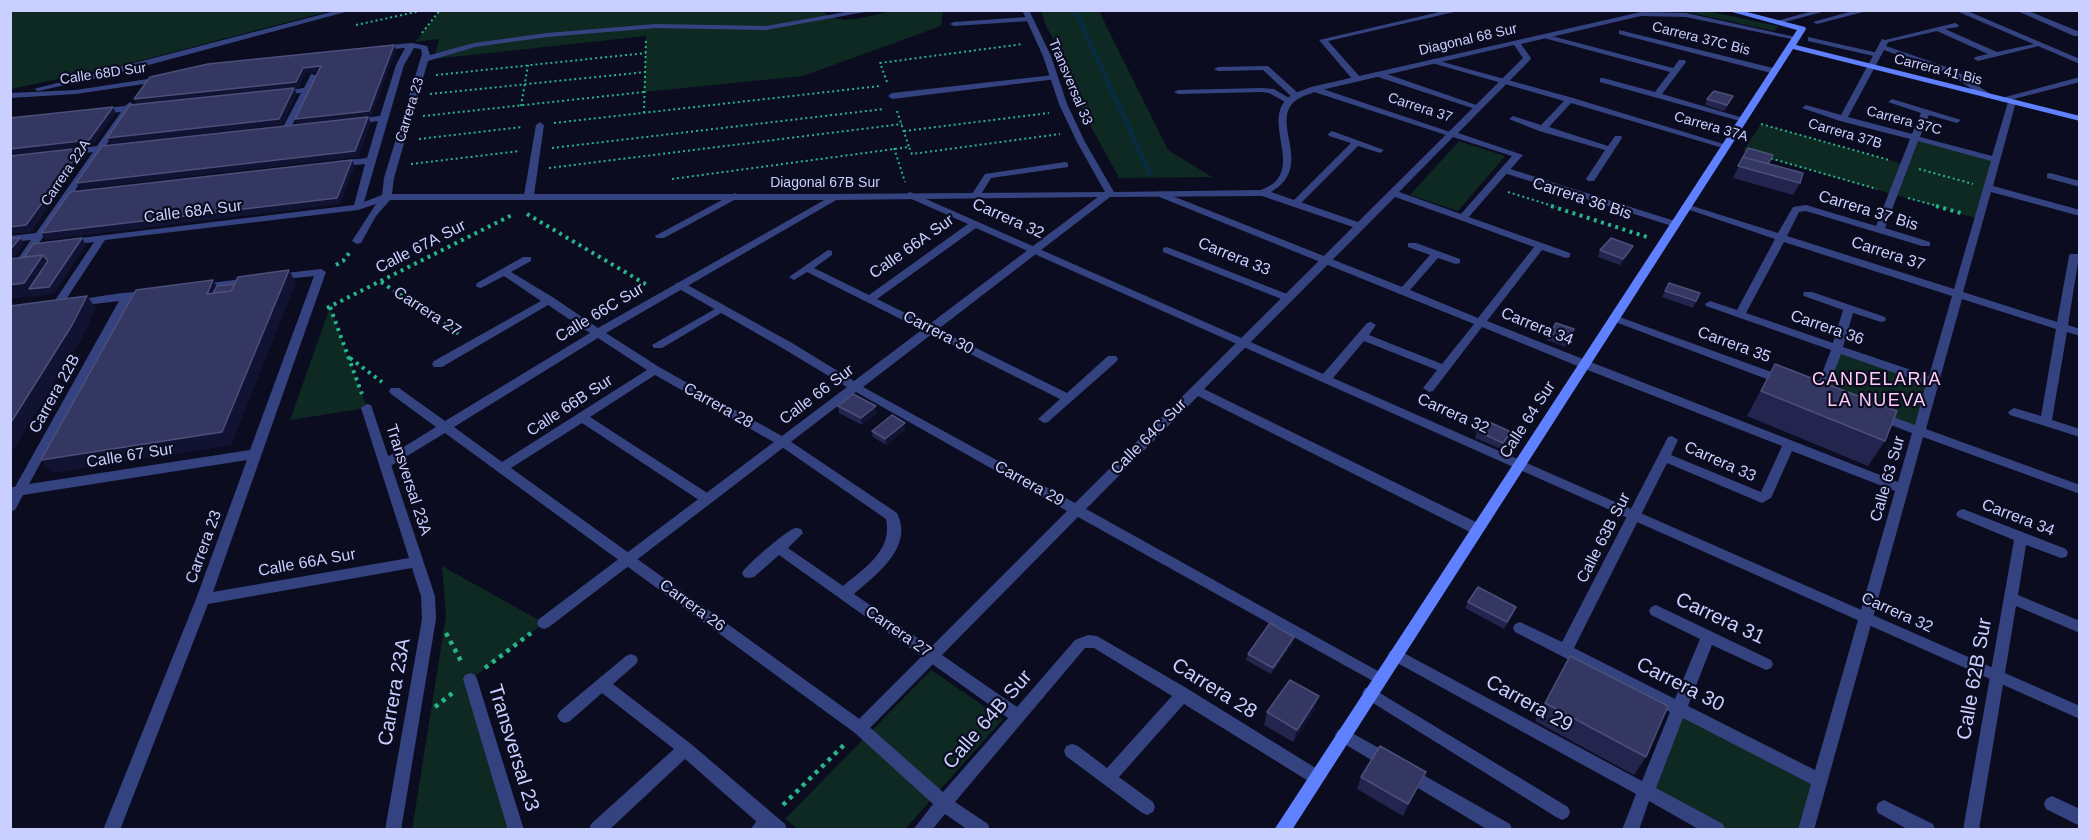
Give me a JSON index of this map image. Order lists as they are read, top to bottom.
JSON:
{
  "streets": {
    "street": [
      "Carrera 37C Bis",
      "Diagonal 68 Sur",
      "Carrera 41 Bis",
      "Calle 68D Sur",
      "Transversal 33",
      "Carrera 37",
      "Carrera 23",
      "Carrera 37C",
      "Carrera 37A",
      "Carrera 22A",
      "Diagonal 67B Sur",
      "Carrera 37 Bis",
      "Calle 68A Sur",
      "Carrera 32",
      "Calle 66A Sur",
      "Carrera 33",
      "Carrera 27",
      "Calle 66C Sur",
      "Carrera 34",
      "Carrera 36",
      "Carrera 30",
      "Carrera 35",
      "Carrera 22B",
      "Calle 66 Sur",
      "Calle 66B Sur",
      "Carrera 28",
      "Calle 64 Sur",
      "Calle 64C Sur",
      "Calle 67 Sur",
      "Calle 63 Sur",
      "Transversal 23A",
      "Carrera 29",
      "Calle 63B Sur",
      "Carrera 26",
      "Carrera 31",
      "Calle 62B Sur",
      "Carrera 23A",
      "Calle 64B Sur",
      "Transversal 23"
    ],
    "path": ["Carrera 37B", "Carrera 36 Bis", "Calle 67A Sur"]
  },
  "crossings": [
    ["Carrera 37C Bis", "Calle 64 Sur"],
    ["Diagonal 68 Sur", "Carrera 41 Bis"],
    ["Diagonal 68 Sur", "Carrera 37"],
    ["Diagonal 68 Sur", "Carrera 37A"],
    ["Diagonal 68 Sur", "Calle 64 Sur"],
    ["Diagonal 68 Sur", "Calle 64C Sur"],
    ["Carrera 41 Bis", "Calle 64 Sur"],
    ["Carrera 41 Bis", "Calle 63 Sur"],
    ["Transversal 33", "Diagonal 67B Sur"],
    ["Transversal 33", "Calle 66 Sur"],
    ["Carrera 37", "Carrera 37 Bis"],
    ["Carrera 37", "Calle 64 Sur"],
    ["Carrera 37", "Calle 64C Sur"],
    ["Carrera 37", "Calle 63 Sur"],
    ["Carrera 23", "Diagonal 67B Sur"],
    ["Carrera 23", "Calle 68A Sur"],
    ["Carrera 23", "Calle 67A Sur"],
    ["Carrera 23", "Calle 66A Sur"],
    ["Carrera 23", "Calle 67 Sur"],
    ["Carrera 37C", "Calle 63 Sur"],
    ["Carrera 37A", "Calle 64 Sur"],
    ["Carrera 37A", "Calle 64C Sur"],
    ["Carrera 37A", "Calle 63 Sur"],
    ["Carrera 37B", "Calle 64 Sur"],
    ["Carrera 37B", "Calle 63 Sur"],
    ["Diagonal 67B Sur", "Calle 68A Sur"],
    ["Diagonal 67B Sur", "Carrera 32"],
    ["Diagonal 67B Sur", "Calle 66C Sur"],
    ["Diagonal 67B Sur", "Carrera 34"],
    ["Diagonal 67B Sur", "Calle 66 Sur"],
    ["Carrera 36 Bis", "Calle 64 Sur"],
    ["Carrera 32", "Calle 66A Sur"],
    ["Carrera 32", "Calle 66 Sur"],
    ["Carrera 32", "Calle 64 Sur"],
    ["Carrera 32", "Calle 64C Sur"],
    ["Carrera 32", "Calle 63 Sur"],
    ["Carrera 32", "Calle 63B Sur"],
    ["Carrera 32", "Calle 62B Sur"],
    ["Calle 67A Sur", "Carrera 27"],
    ["Calle 67A Sur", "Calle 66C Sur"],
    ["Calle 66A Sur", "Carrera 30"],
    ["Calle 66A Sur", "Transversal 23A"],
    ["Calle 66A Sur", "Carrera 23A"],
    ["Carrera 33", "Carrera 34"],
    ["Carrera 33", "Calle 64C Sur"],
    ["Carrera 33", "Calle 63B Sur"],
    ["Carrera 27", "Carrera 28"],
    ["Carrera 27", "Calle 64C Sur"],
    ["Carrera 27", "Calle 64B Sur"],
    ["Calle 66C Sur", "Carrera 28"],
    ["Calle 66C Sur", "Transversal 23A"],
    ["Calle 66C Sur", "Carrera 29"],
    ["Calle 66C Sur", "Carrera 26"],
    ["Carrera 34", "Calle 64 Sur"],
    ["Carrera 34", "Calle 64C Sur"],
    ["Carrera 34", "Calle 63 Sur"],
    ["Carrera 34", "Calle 62B Sur"],
    ["Carrera 36", "Carrera 35"],
    ["Carrera 36", "Calle 63 Sur"],
    ["Carrera 30", "Calle 66 Sur"],
    ["Carrera 30", "Calle 63 Sur"],
    ["Carrera 30", "Calle 63B Sur"],
    ["Carrera 35", "Calle 64 Sur"],
    ["Carrera 22B", "Calle 67 Sur"],
    ["Calle 66 Sur", "Carrera 28"],
    ["Calle 66 Sur", "Carrera 29"],
    ["Calle 66 Sur", "Carrera 26"],
    ["Calle 66B Sur", "Carrera 28"],
    ["Calle 66B Sur", "Carrera 26"],
    ["Carrera 28", "Calle 64 Sur"],
    ["Carrera 28", "Calle 64B Sur"],
    ["Calle 64 Sur", "Carrera 29"],
    ["Calle 64C Sur", "Carrera 29"],
    ["Calle 64C Sur", "Carrera 26"],
    ["Transversal 23A", "Carrera 23A"],
    ["Carrera 26", "Calle 64B Sur"]
  ],
  "districts": ["CANDELARIA LA NUEVA"]
}
